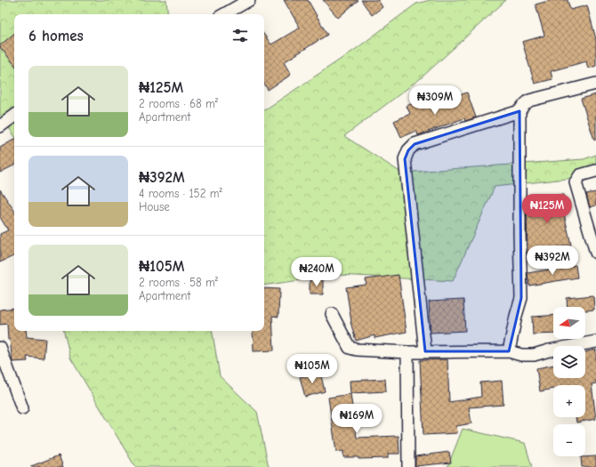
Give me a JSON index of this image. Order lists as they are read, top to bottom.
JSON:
{
  "north": "left",
  "page": {
    "heading": "6 homes",
    "list": [
      {
        "name": "₦125M",
        "note": "2 rooms · 68 m² · Apartment"
      },
      {
        "name": "₦392M",
        "note": "4 rooms · 152 m² · House"
      },
      {
        "name": "₦105M",
        "note": "2 rooms · 58 m² · Apartment"
      }
    ],
    "price": [
      "₦309M",
      "₦125M",
      "₦392M",
      "₦240M",
      "₦105M",
      "₦169M"
    ],
    "map_buttons": ["+", "−"]
  }
}
